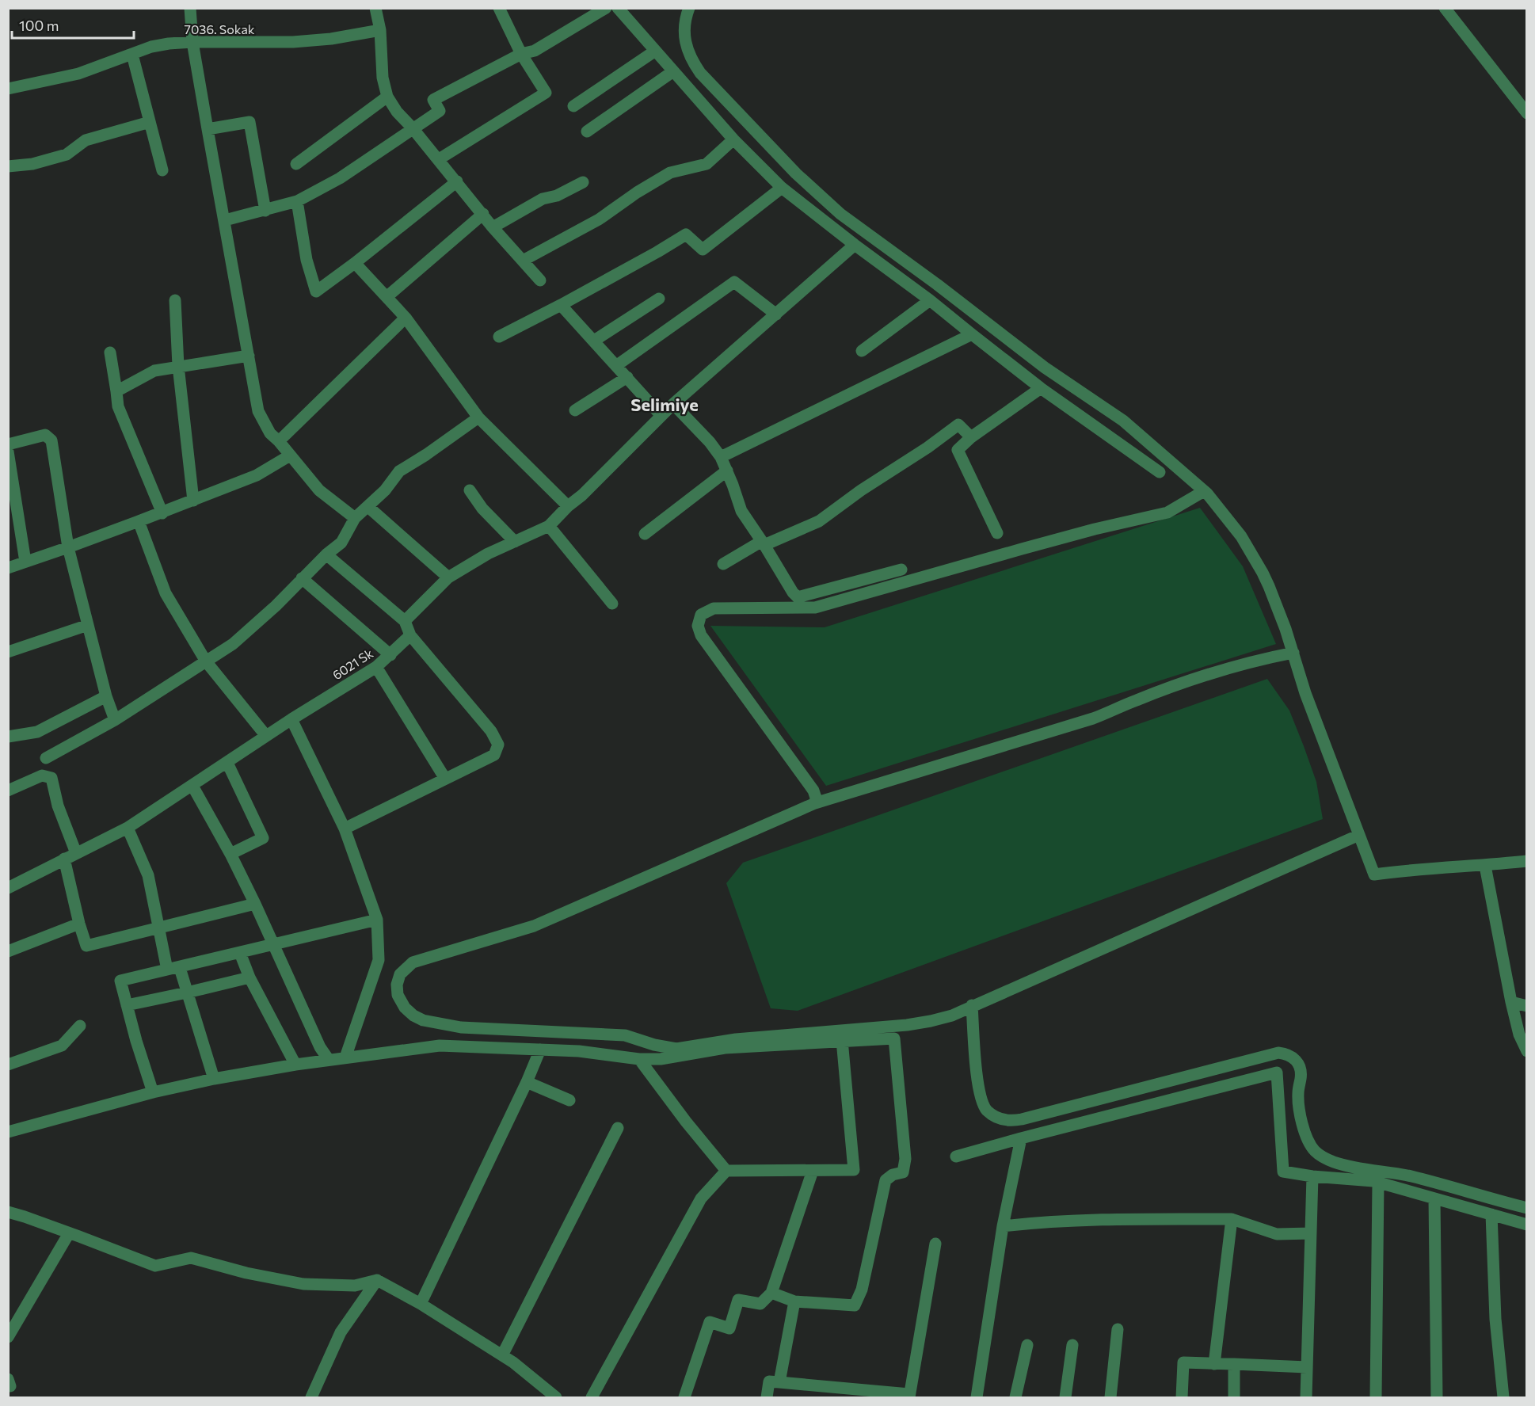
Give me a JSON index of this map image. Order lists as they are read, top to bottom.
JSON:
{
  "streets": {
    "street": ["7036. Sokak", "6021 Sk"]
  },
  "districts": ["Selimiye"],
  "scale_bar": "100 m"
}
